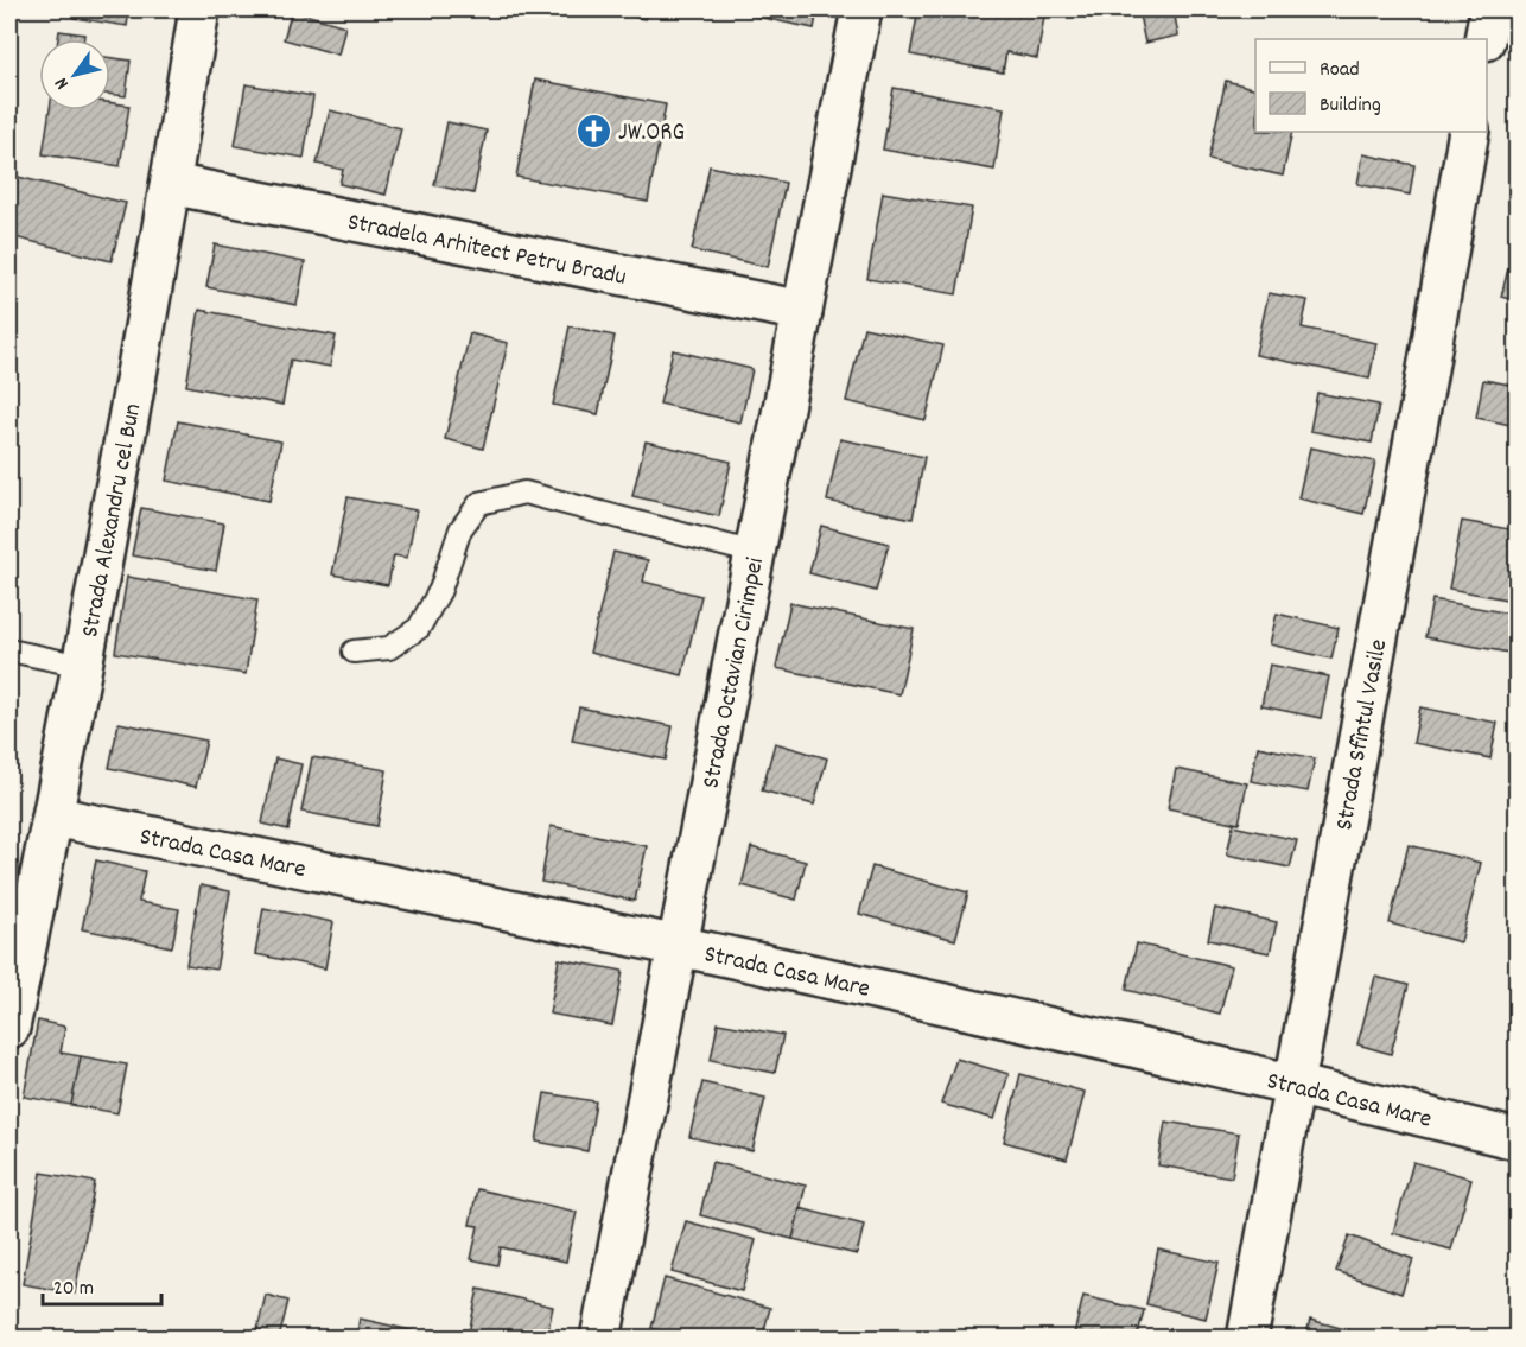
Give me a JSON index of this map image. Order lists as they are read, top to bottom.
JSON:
{
  "streets": {
    "street": [
      "Stradela Arhitect Petru Bradu",
      "Strada Alexandru cel Bun",
      "Strada Octavian Cirimpei",
      "Strada Sfîntul Vasile",
      "Strada Casa Mare"
    ]
  },
  "crossings": [
    ["Stradela Arhitect Petru Bradu", "Strada Alexandru cel Bun"],
    ["Stradela Arhitect Petru Bradu", "Strada Octavian Cirimpei"],
    ["Strada Alexandru cel Bun", "Strada Casa Mare"],
    ["Strada Octavian Cirimpei", "Strada Casa Mare"],
    ["Strada Sfîntul Vasile", "Strada Casa Mare"]
  ],
  "places": {
    "church": ["JW.ORG"]
  },
  "legend": ["Road", "Building"],
  "scale_bar": "20 m",
  "north": "bottom left"
}
